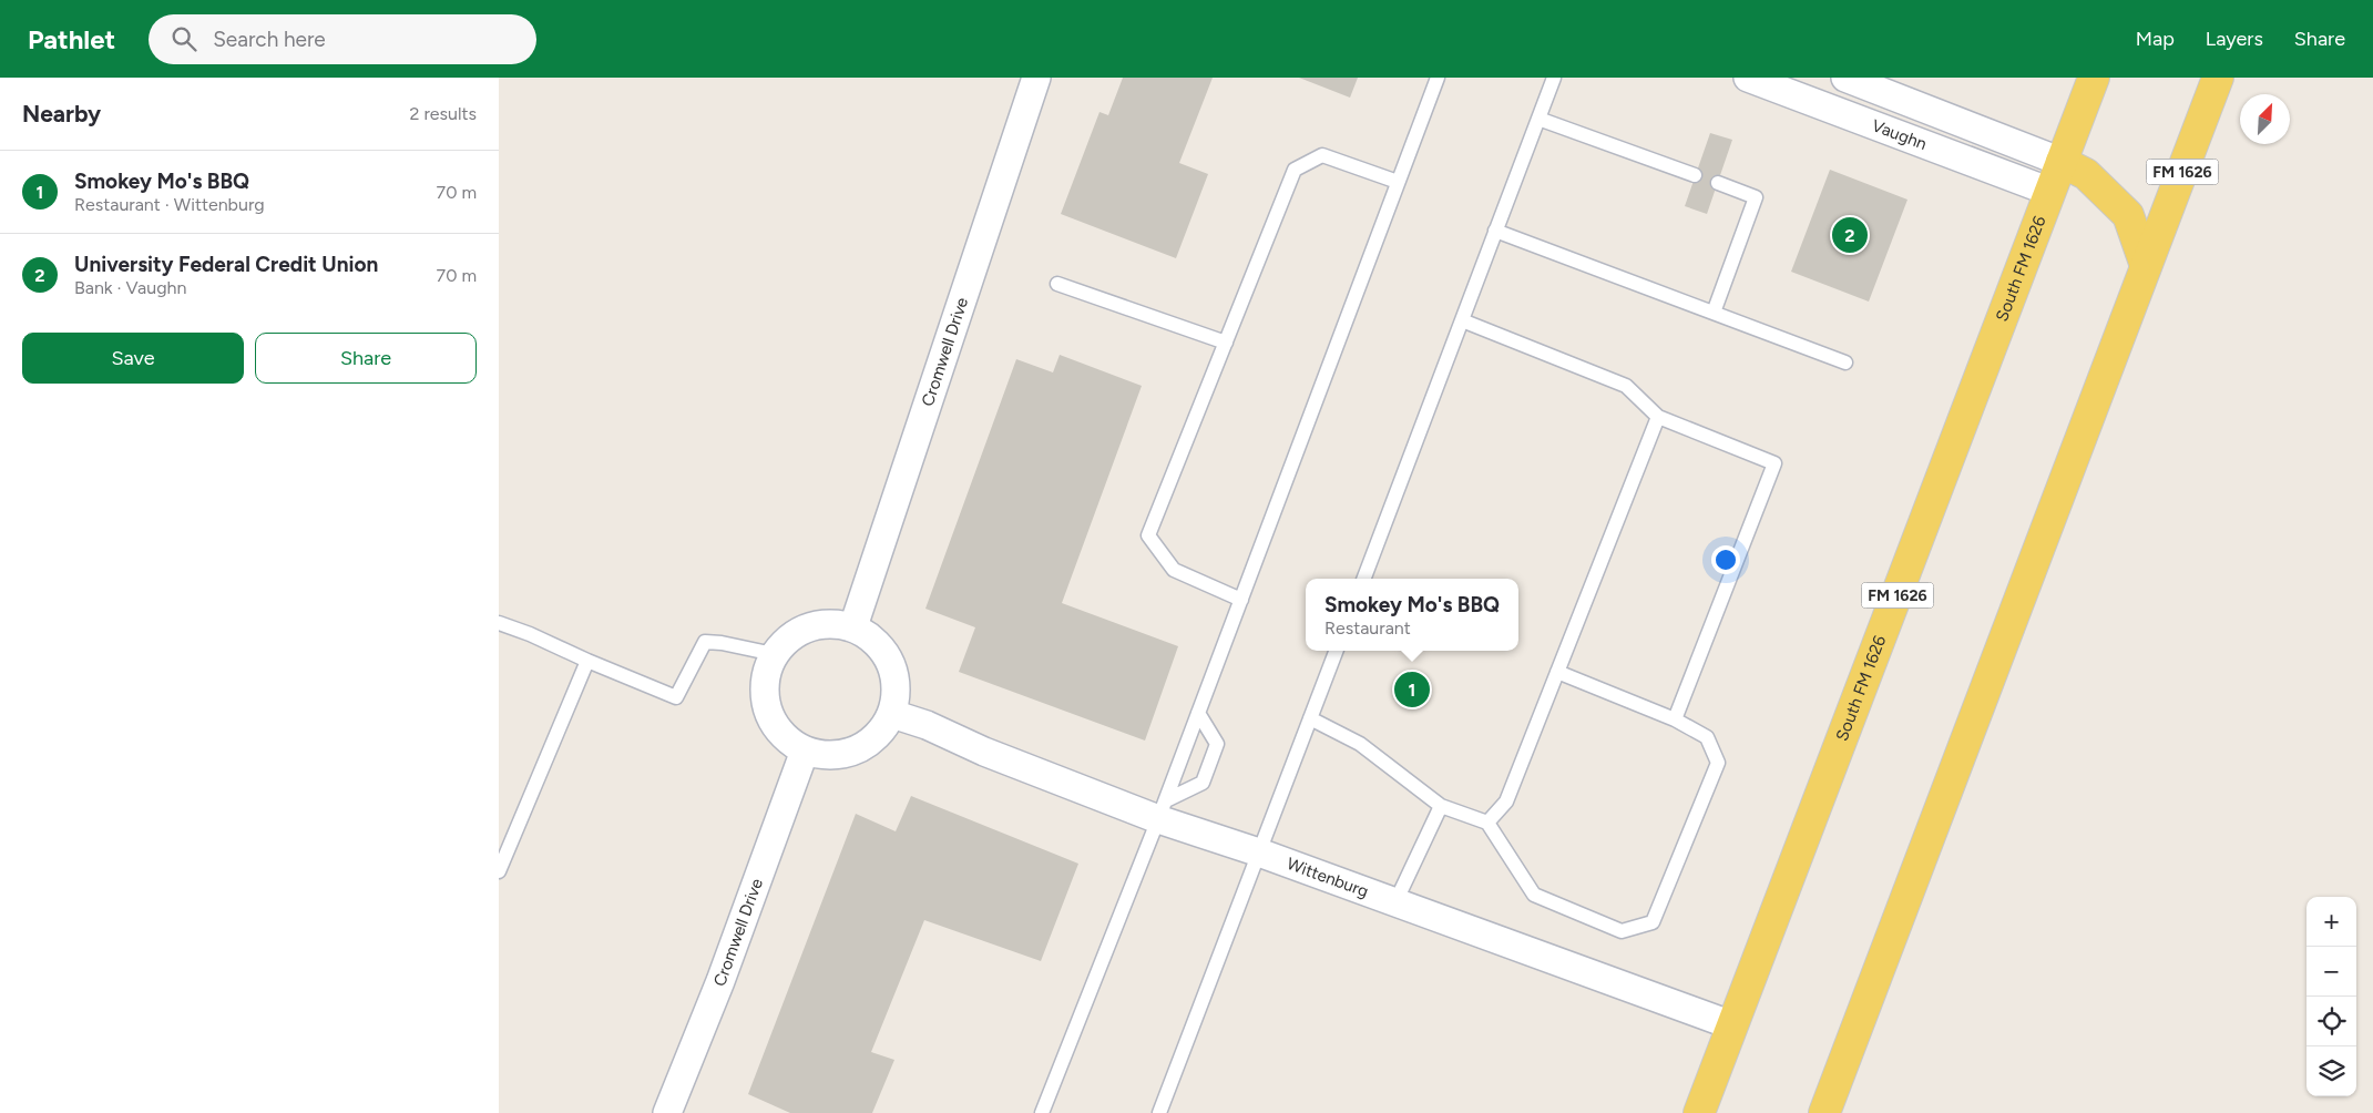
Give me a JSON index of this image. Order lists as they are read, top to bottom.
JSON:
{
  "streets": {
    "main road": ["FM 1626", "South FM 1626"],
    "street": ["Vaughn", "Cromwell Drive", "Wittenburg"]
  },
  "crossings": [
    ["Vaughn", "South FM 1626"],
    ["South FM 1626", "Wittenburg"],
    ["Cromwell Drive", "Wittenburg"]
  ],
  "north": "top right",
  "page": {
    "header": "Pathlet",
    "search": "Search here",
    "nav": ["Map", "Layers", "Share"],
    "heading": ["Nearby", "2 results"],
    "list": [
      {
        "mark": "1",
        "name": "Smokey Mo's BBQ",
        "note": "Restaurant · Wittenburg",
        "value": "70 m"
      },
      {
        "mark": "2",
        "name": "University Federal Credit Union",
        "note": "Bank · Vaughn",
        "value": "70 m"
      }
    ],
    "pins": ["2", "1"],
    "buttons": ["Save", "Share"],
    "popup": ["Smokey Mo's BBQ", "Restaurant"],
    "map_buttons": ["+", "−"]
  }
}
